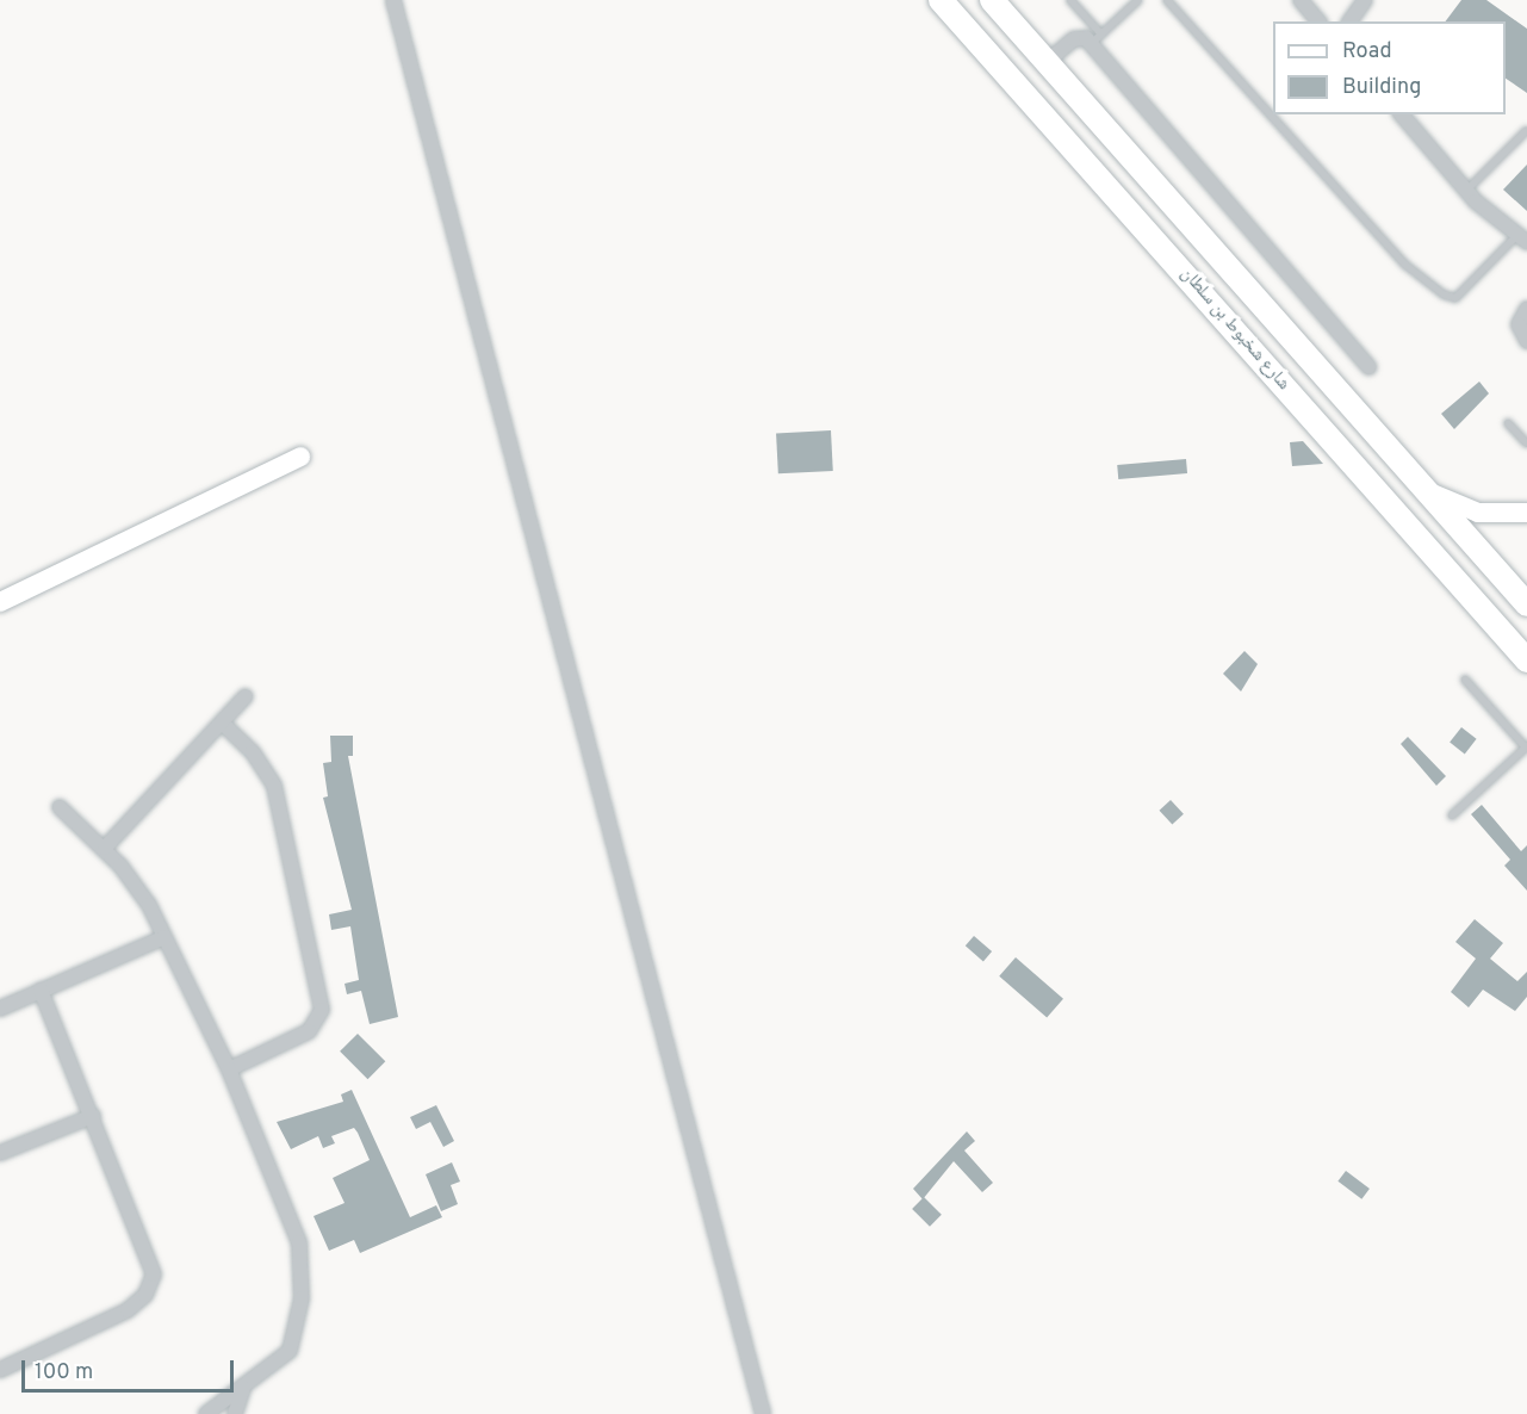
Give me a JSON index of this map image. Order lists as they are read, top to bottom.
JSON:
{
  "streets": {
    "main road": ["شارع شخبوط بن سلطان"]
  },
  "legend": ["Road", "Building"],
  "scale_bar": "100 m"
}
